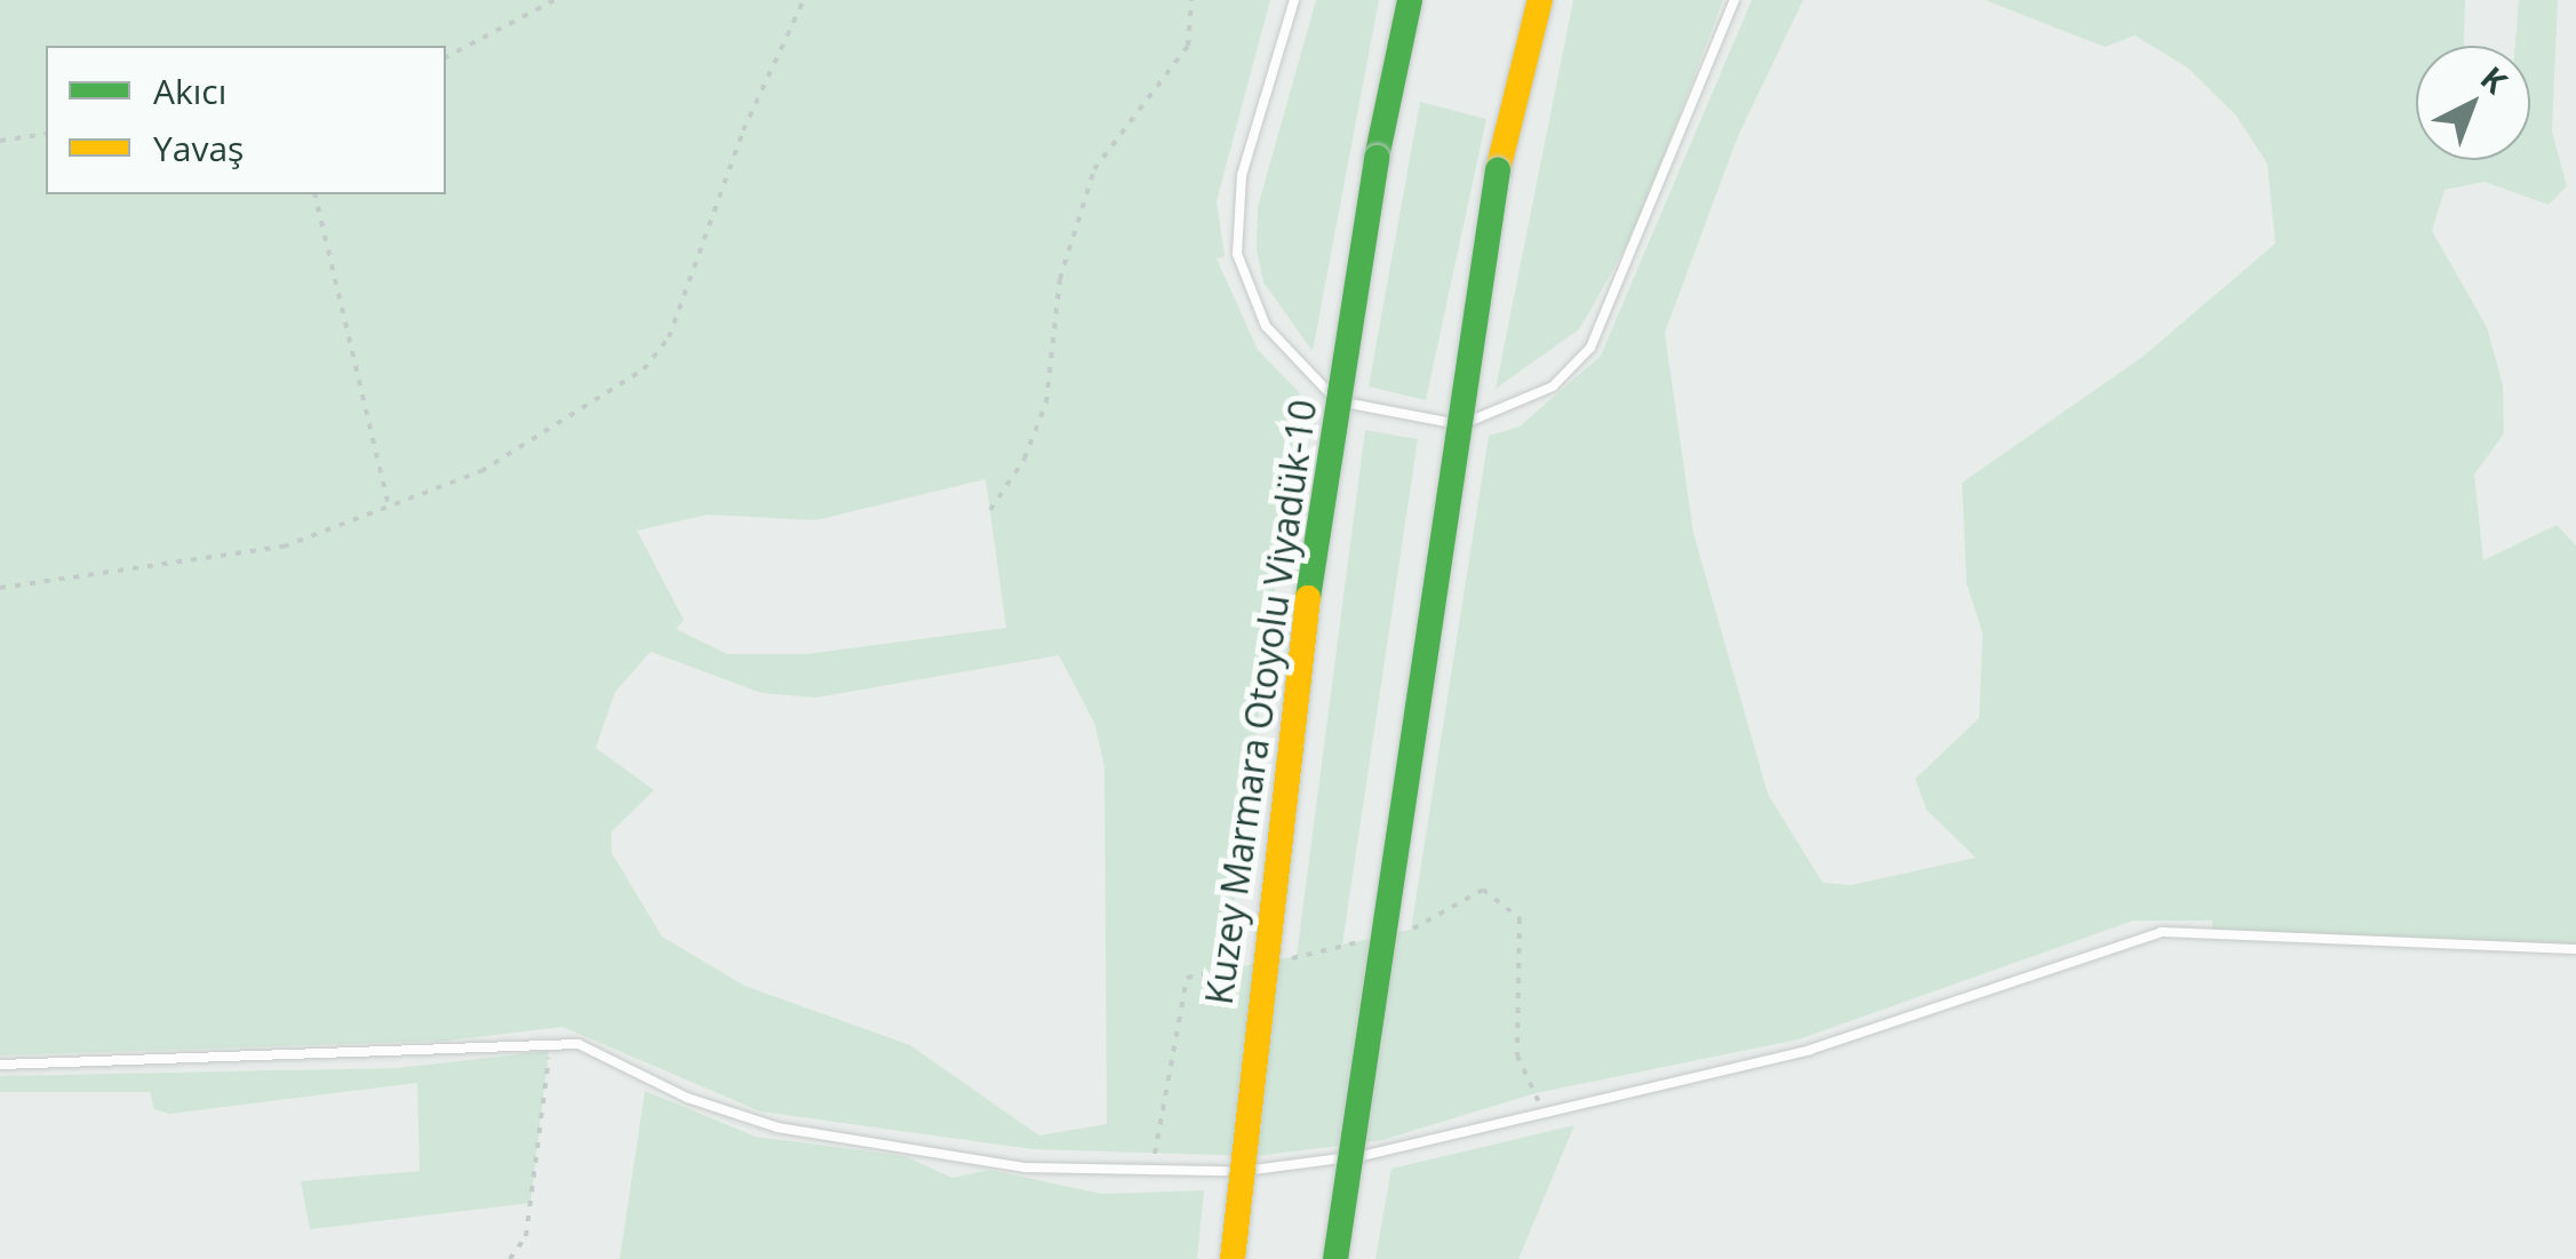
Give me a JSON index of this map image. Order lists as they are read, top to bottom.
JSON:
{
  "streets": {
    "highway": ["Kuzey Marmara Otoyolu Viyadük-10"]
  },
  "legend": ["Akıcı", "Yavaş"],
  "north": "top right"
}
